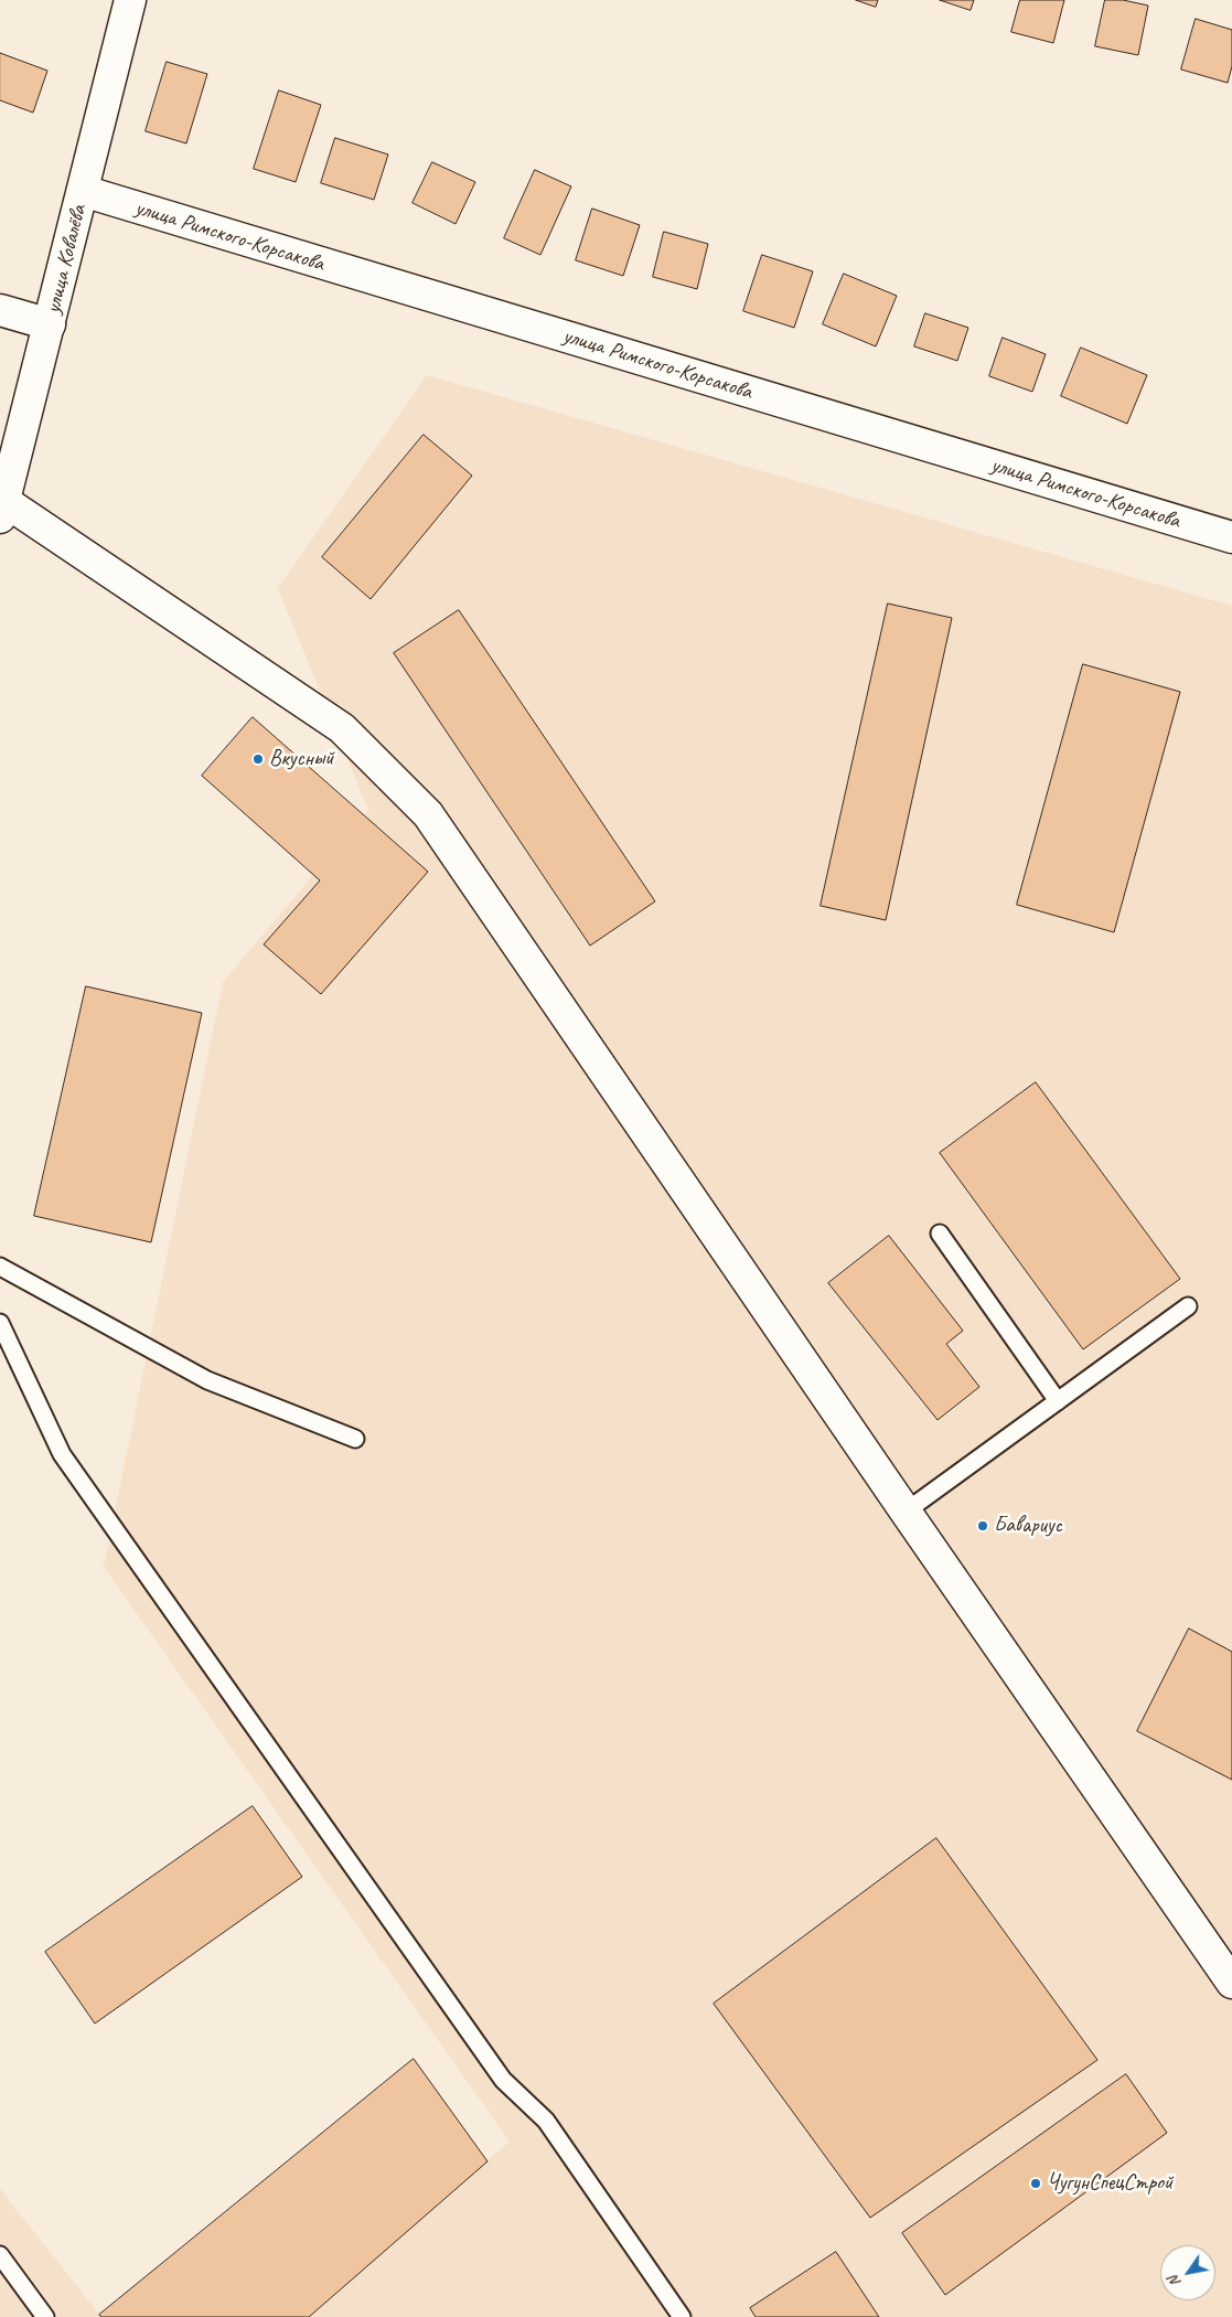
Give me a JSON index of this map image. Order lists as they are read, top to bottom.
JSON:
{
  "streets": {
    "street": ["улица Римского-Корсакова", "улица Ковалёва"]
  },
  "crossings": [
    ["улица Римского-Корсакова", "улица Ковалёва"]
  ],
  "places": ["Вкусный", "Бавариус", "ЧугунСпецСтрой"],
  "north": "bottom left"
}
